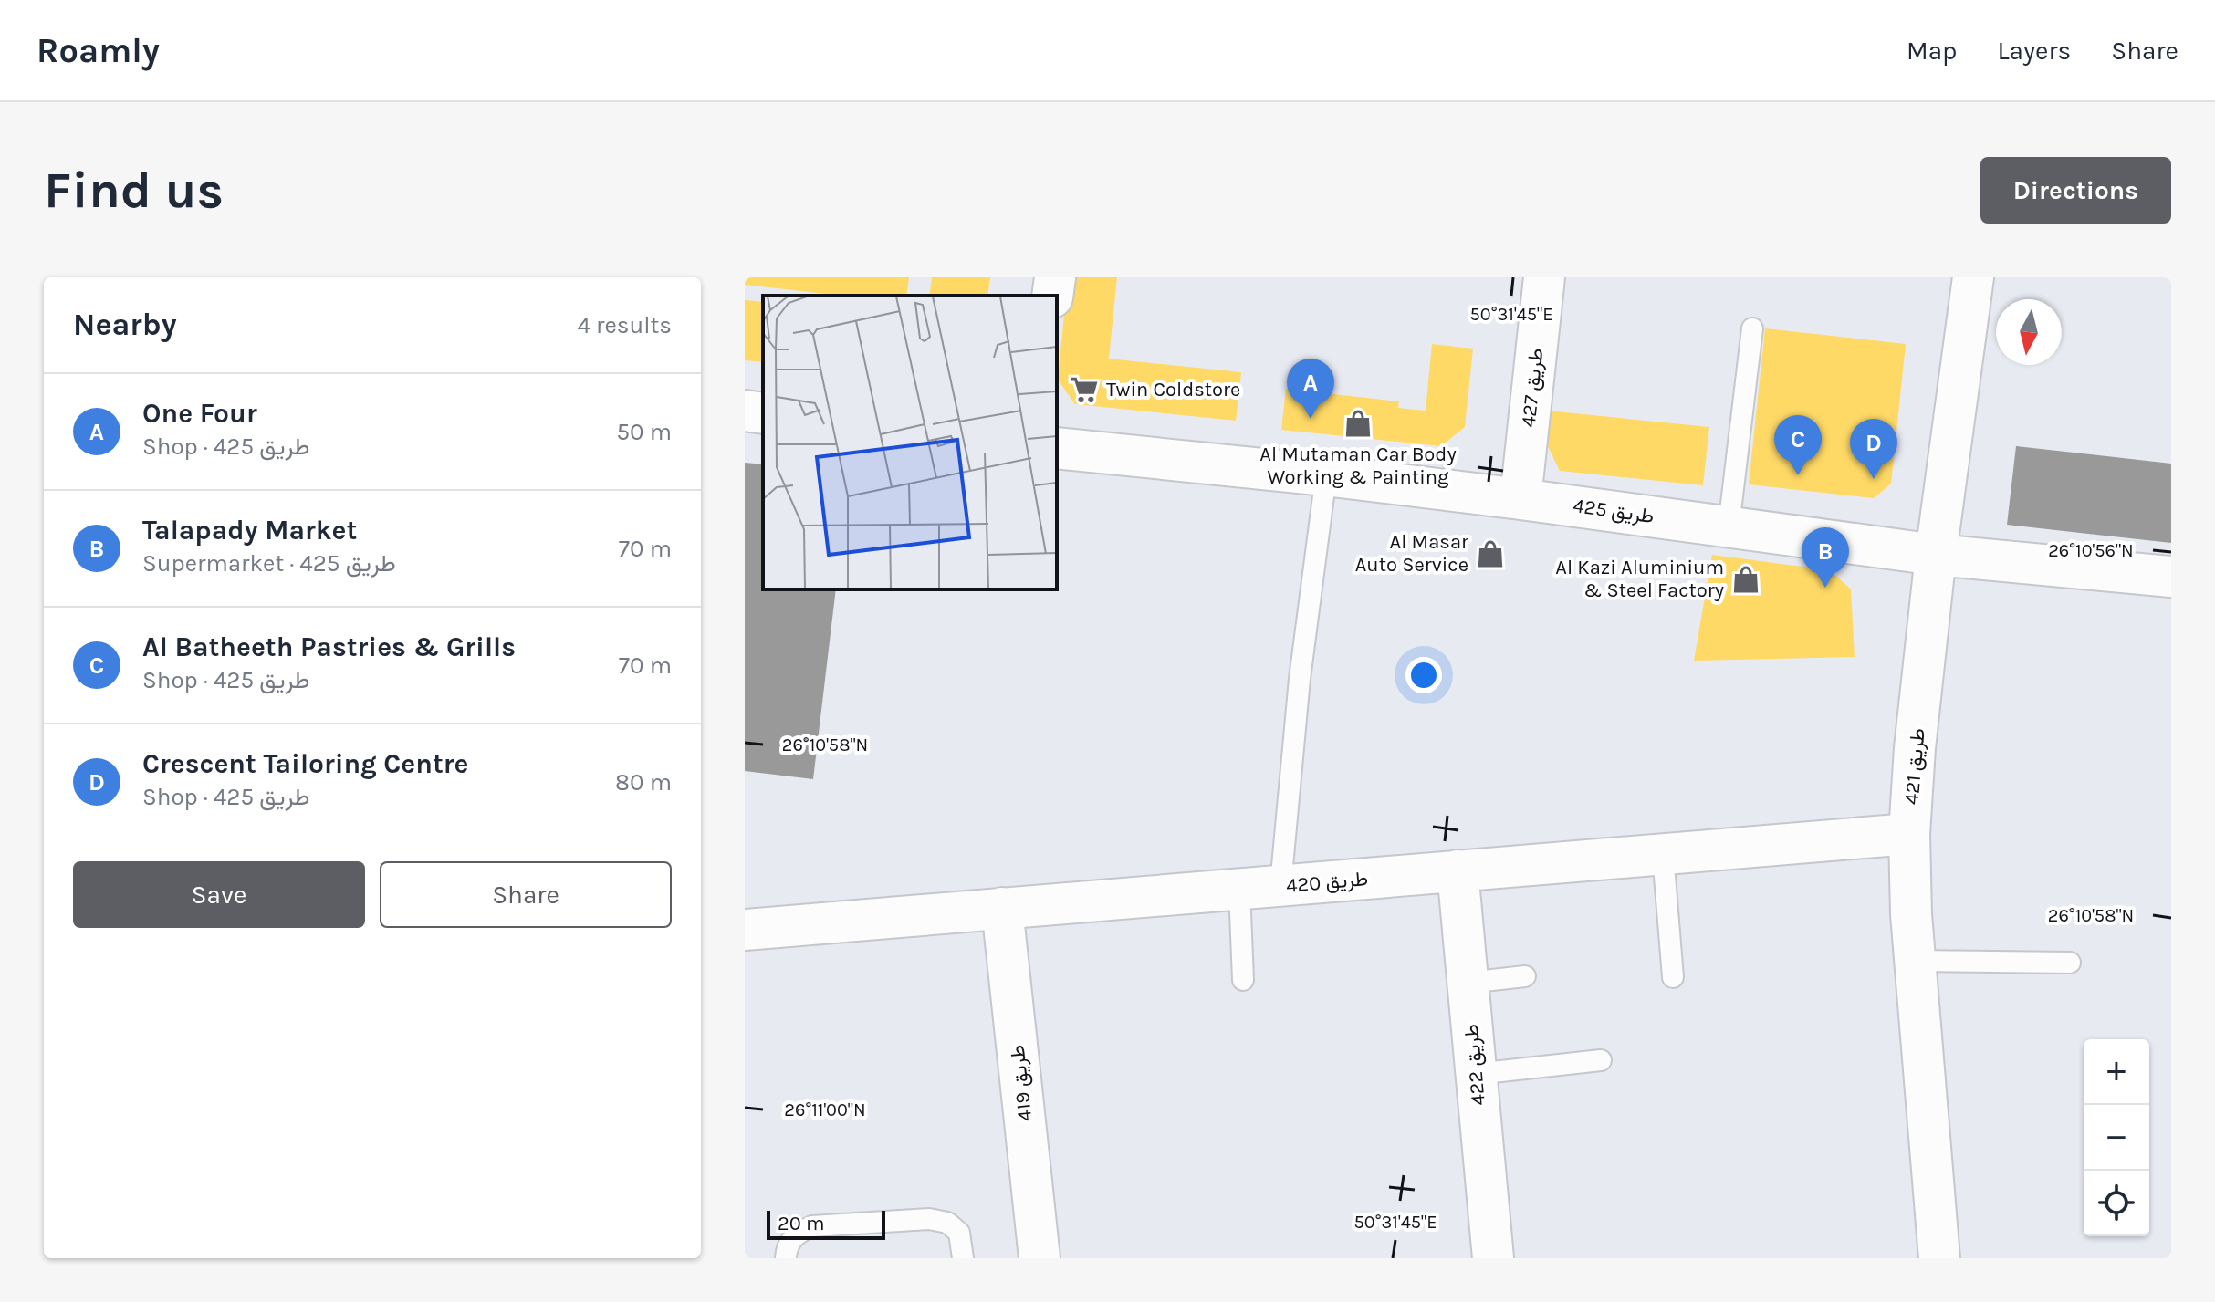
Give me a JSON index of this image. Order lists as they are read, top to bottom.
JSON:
{
  "streets": {
    "street": [
      "طريق 427",
      "طريق 425",
      "طريق 421",
      "طريق 420",
      "طريق 422",
      "طريق 419"
    ]
  },
  "crossings": [
    ["طريق 427", "طريق 425"],
    ["طريق 425", "طريق 421"],
    ["طريق 421", "طريق 420"],
    ["طريق 420", "طريق 422"],
    ["طريق 420", "طريق 419"]
  ],
  "places": {
    "supermarket": ["Twin Coldstore"],
    "shop": ["Al Mutaman Car Body Working & Painting", "Al Masar Auto Service", "Al Kazi Aluminium & Steel Factory"]
  },
  "scale_bar": "20 m",
  "north": "bottom",
  "page": {
    "header": "Roamly",
    "nav": ["Map", "Layers", "Share"],
    "buttons": [
      "Directions",
      ["Save", "Share"]
    ],
    "title": "Find us",
    "heading": ["Nearby", "4 results"],
    "pins": [
      "A",
      "C",
      "D",
      "B"
    ],
    "list": [
      {
        "mark": "A",
        "name": "One Four",
        "note": "Shop · طريق 425",
        "value": "50 m"
      },
      {
        "mark": "B",
        "name": "Talapady Market",
        "note": "Supermarket · طريق 425",
        "value": "70 m"
      },
      {
        "mark": "C",
        "name": "Al Batheeth Pastries & Grills",
        "note": "Shop · طريق 425",
        "value": "70 m"
      },
      {
        "mark": "D",
        "name": "Crescent Tailoring Centre",
        "note": "Shop · طريق 425",
        "value": "80 m"
      }
    ],
    "map_buttons": ["+", "−"],
    "scale": "20 m"
  },
  "coordinates": [
    "50°31'45\"E",
    "26°10'56\"N",
    "26°10'58\"N",
    "26°11'00\"N"
  ]
}
